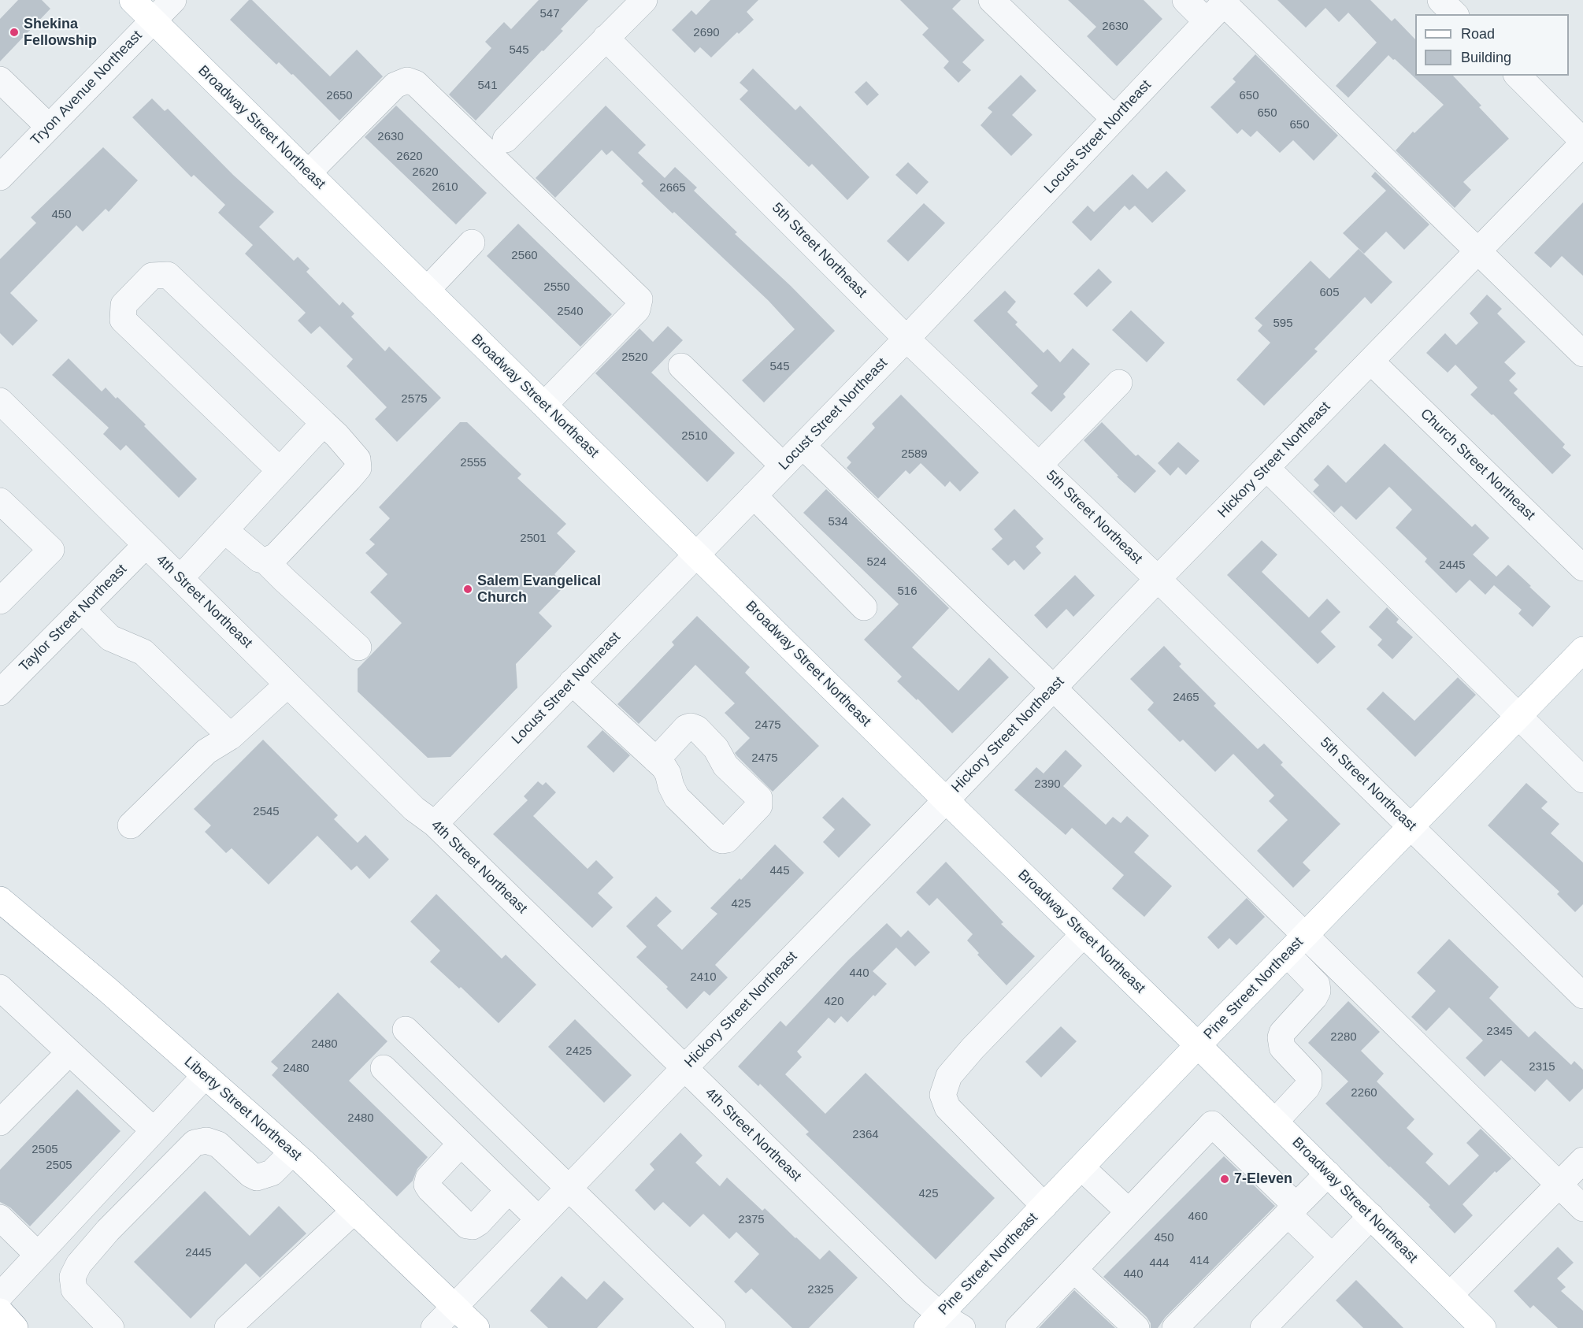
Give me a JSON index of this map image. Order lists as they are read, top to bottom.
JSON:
{
  "streets": {
    "main road": ["Broadway Street Northeast", "Pine Street Northeast", "Liberty Street Northeast"],
    "street": [
      "Tryon Avenue Northeast",
      "Locust Street Northeast",
      "5th Street Northeast",
      "Hickory Street Northeast",
      "Church Street Northeast",
      "4th Street Northeast",
      "Taylor Street Northeast"
    ]
  },
  "crossings": [
    ["Tryon Avenue Northeast", "Broadway Street Northeast"],
    ["Broadway Street Northeast", "Locust Street Northeast"],
    ["Broadway Street Northeast", "Hickory Street Northeast"],
    ["Broadway Street Northeast", "Pine Street Northeast"],
    ["Locust Street Northeast", "5th Street Northeast"],
    ["Locust Street Northeast", "4th Street Northeast"],
    ["5th Street Northeast", "Hickory Street Northeast"],
    ["5th Street Northeast", "Pine Street Northeast"],
    ["Hickory Street Northeast", "Church Street Northeast"],
    ["Hickory Street Northeast", "4th Street Northeast"],
    ["Hickory Street Northeast", "Liberty Street Northeast"],
    ["4th Street Northeast", "Taylor Street Northeast"],
    ["4th Street Northeast", "Pine Street Northeast"]
  ],
  "places": ["Shekina Fellowship", "Salem Evangelical Church", "7-Eleven"],
  "house_numbers": [
    "547",
    "2630",
    "2690",
    "545",
    "541",
    "2650",
    "650",
    "650",
    "650",
    "2630",
    "2620",
    "2620",
    "2610",
    "2665",
    "450",
    "2560",
    "2550",
    "605",
    "2540",
    "595",
    "2520",
    "545",
    "2575",
    "2510",
    "2589",
    "2555",
    "534",
    "2501",
    "524",
    "2445",
    "516",
    "2465",
    "2475",
    "2475",
    "2390",
    "2545",
    "445",
    "425",
    "440",
    "2410",
    "420",
    "2345",
    "2280",
    "2480",
    "2425",
    "2315",
    "2480",
    "2260",
    "2480",
    "2364",
    "2505",
    "2505",
    "425",
    "460",
    "2375",
    "450",
    "2445",
    "414",
    "444",
    "440",
    "2325"
  ],
  "legend": ["Road", "Building"]
}
